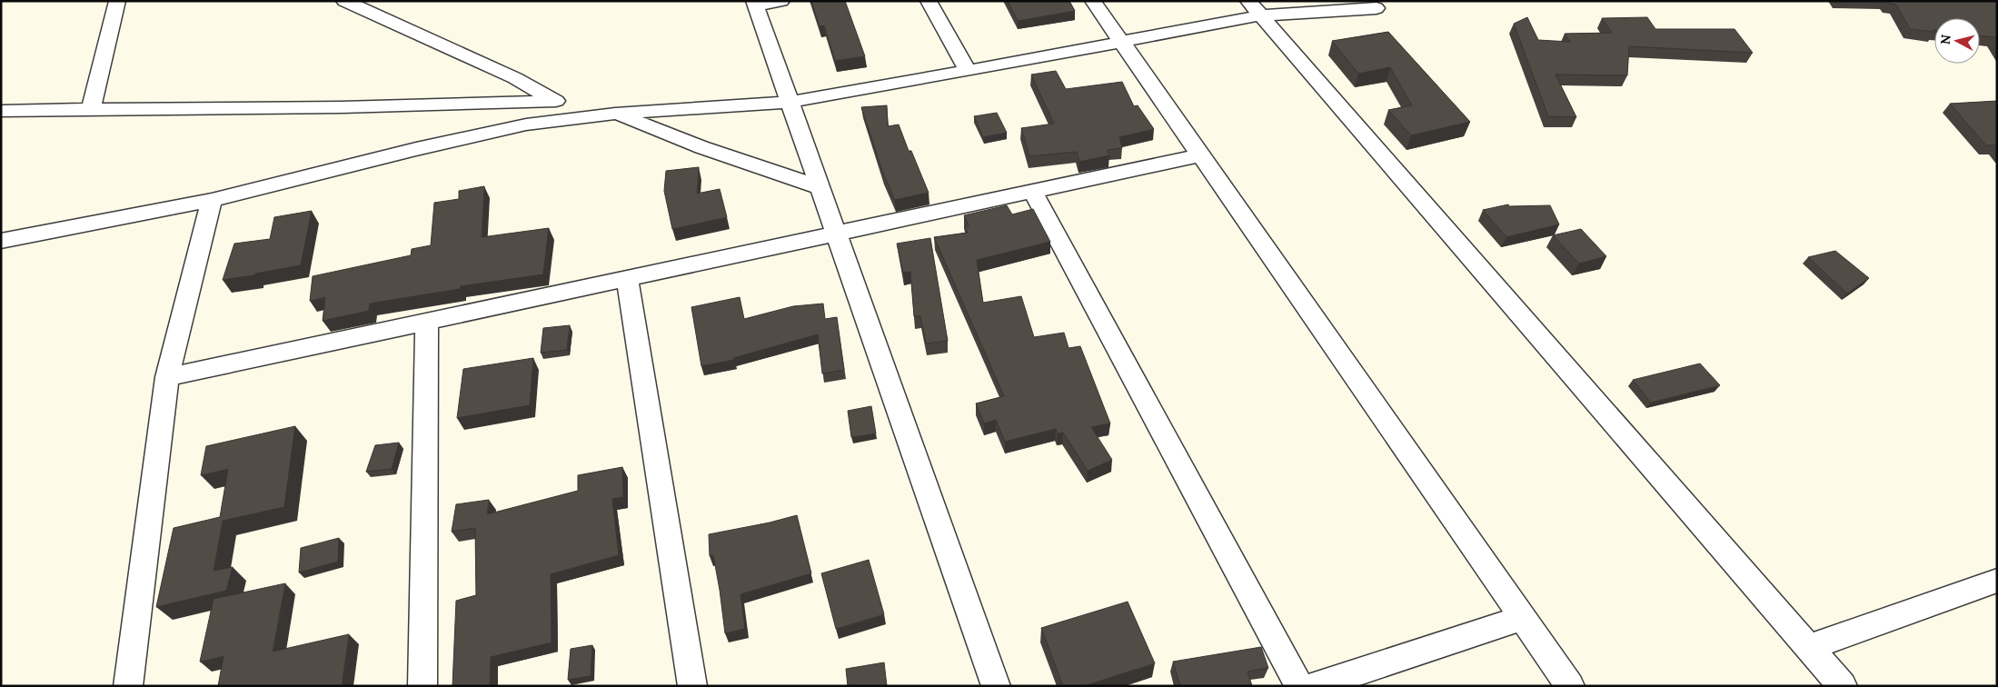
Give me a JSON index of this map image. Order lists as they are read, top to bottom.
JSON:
{
  "north": "left"
}
